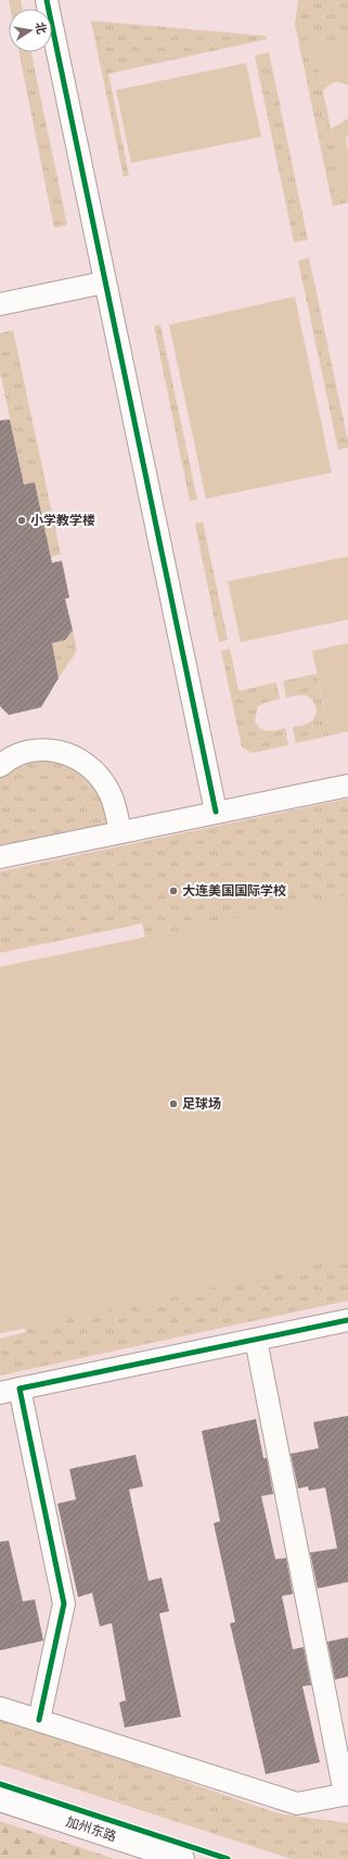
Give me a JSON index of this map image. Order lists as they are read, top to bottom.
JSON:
{
  "streets": {
    "street": ["加州东路"]
  },
  "places": ["小学教学楼", "大连美国国际学校", "足球场"],
  "north": "right"
}
